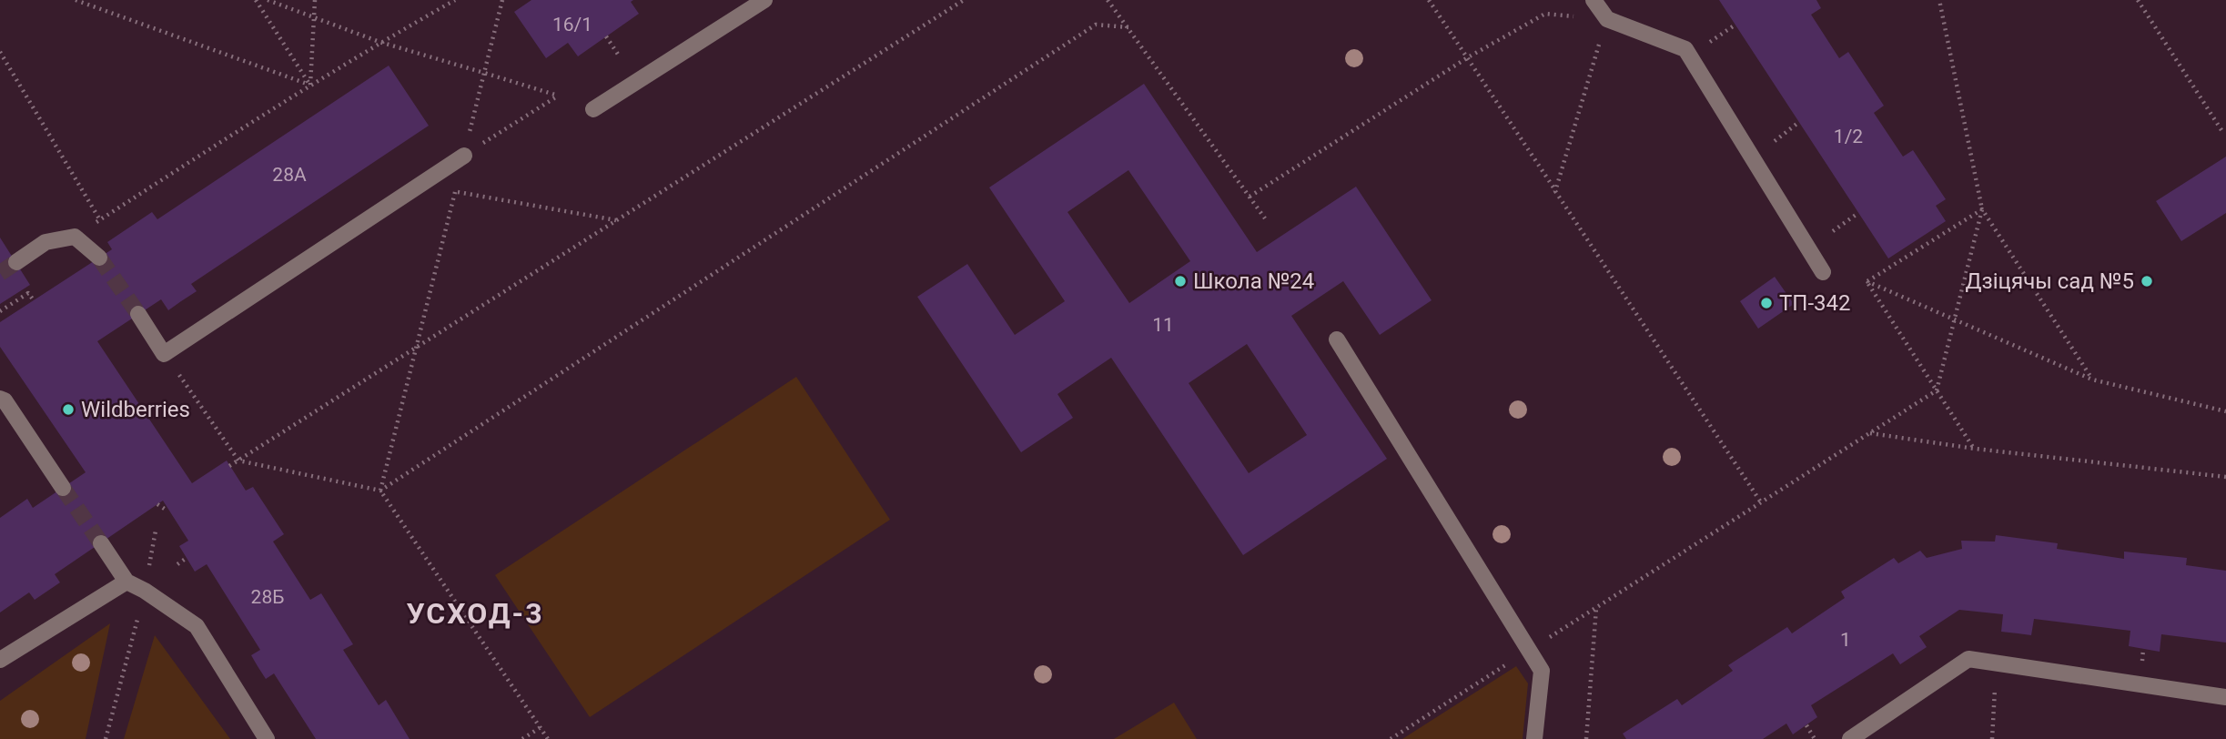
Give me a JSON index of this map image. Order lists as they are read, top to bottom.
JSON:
{
  "districts": ["УСХОД-3"],
  "places": [
    "Школа №24",
    "Дзіцячы сад №5",
    "ТП-342",
    "Wildberries"
  ],
  "house_numbers": [
    "16/1",
    "1/2",
    "28А",
    "11",
    "28Б",
    "1"
  ]
}
